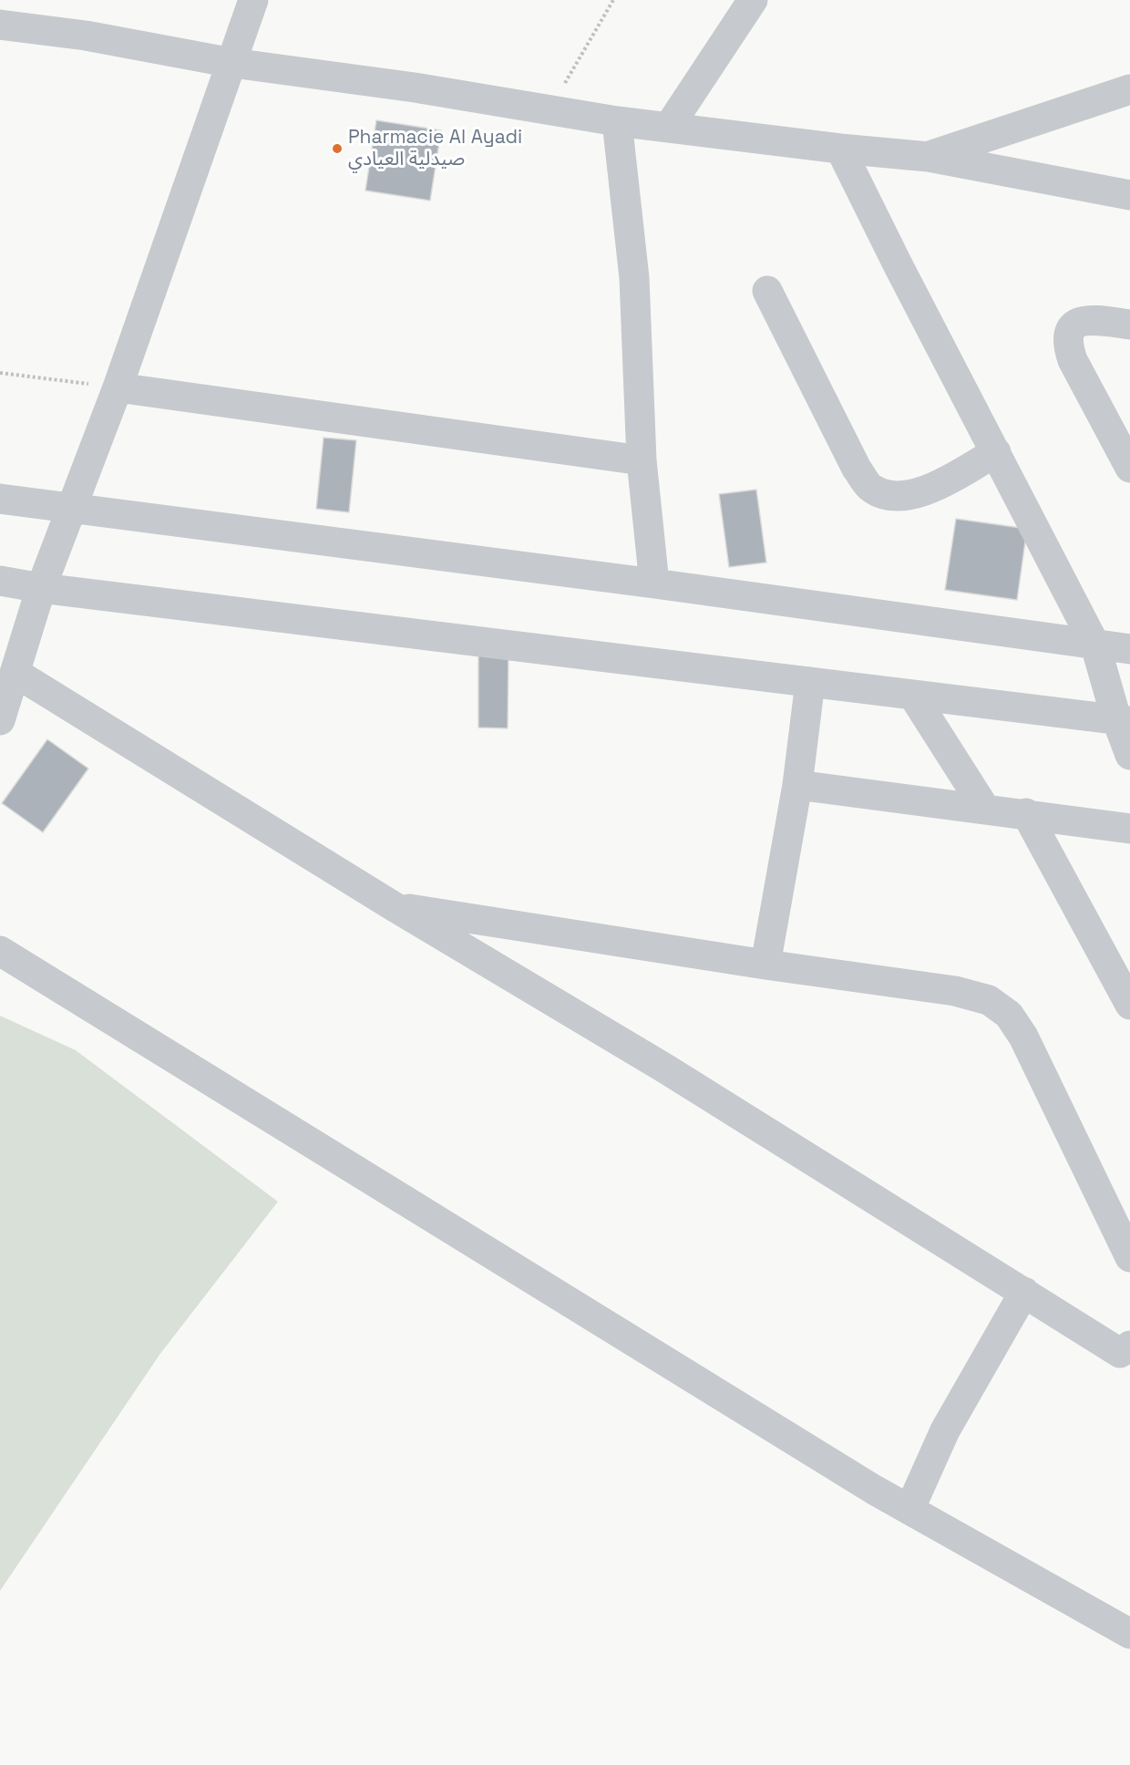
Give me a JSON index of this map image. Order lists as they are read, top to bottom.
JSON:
{
  "places": ["Pharmacie Al Ayadi صيدلية العيادي"]
}
